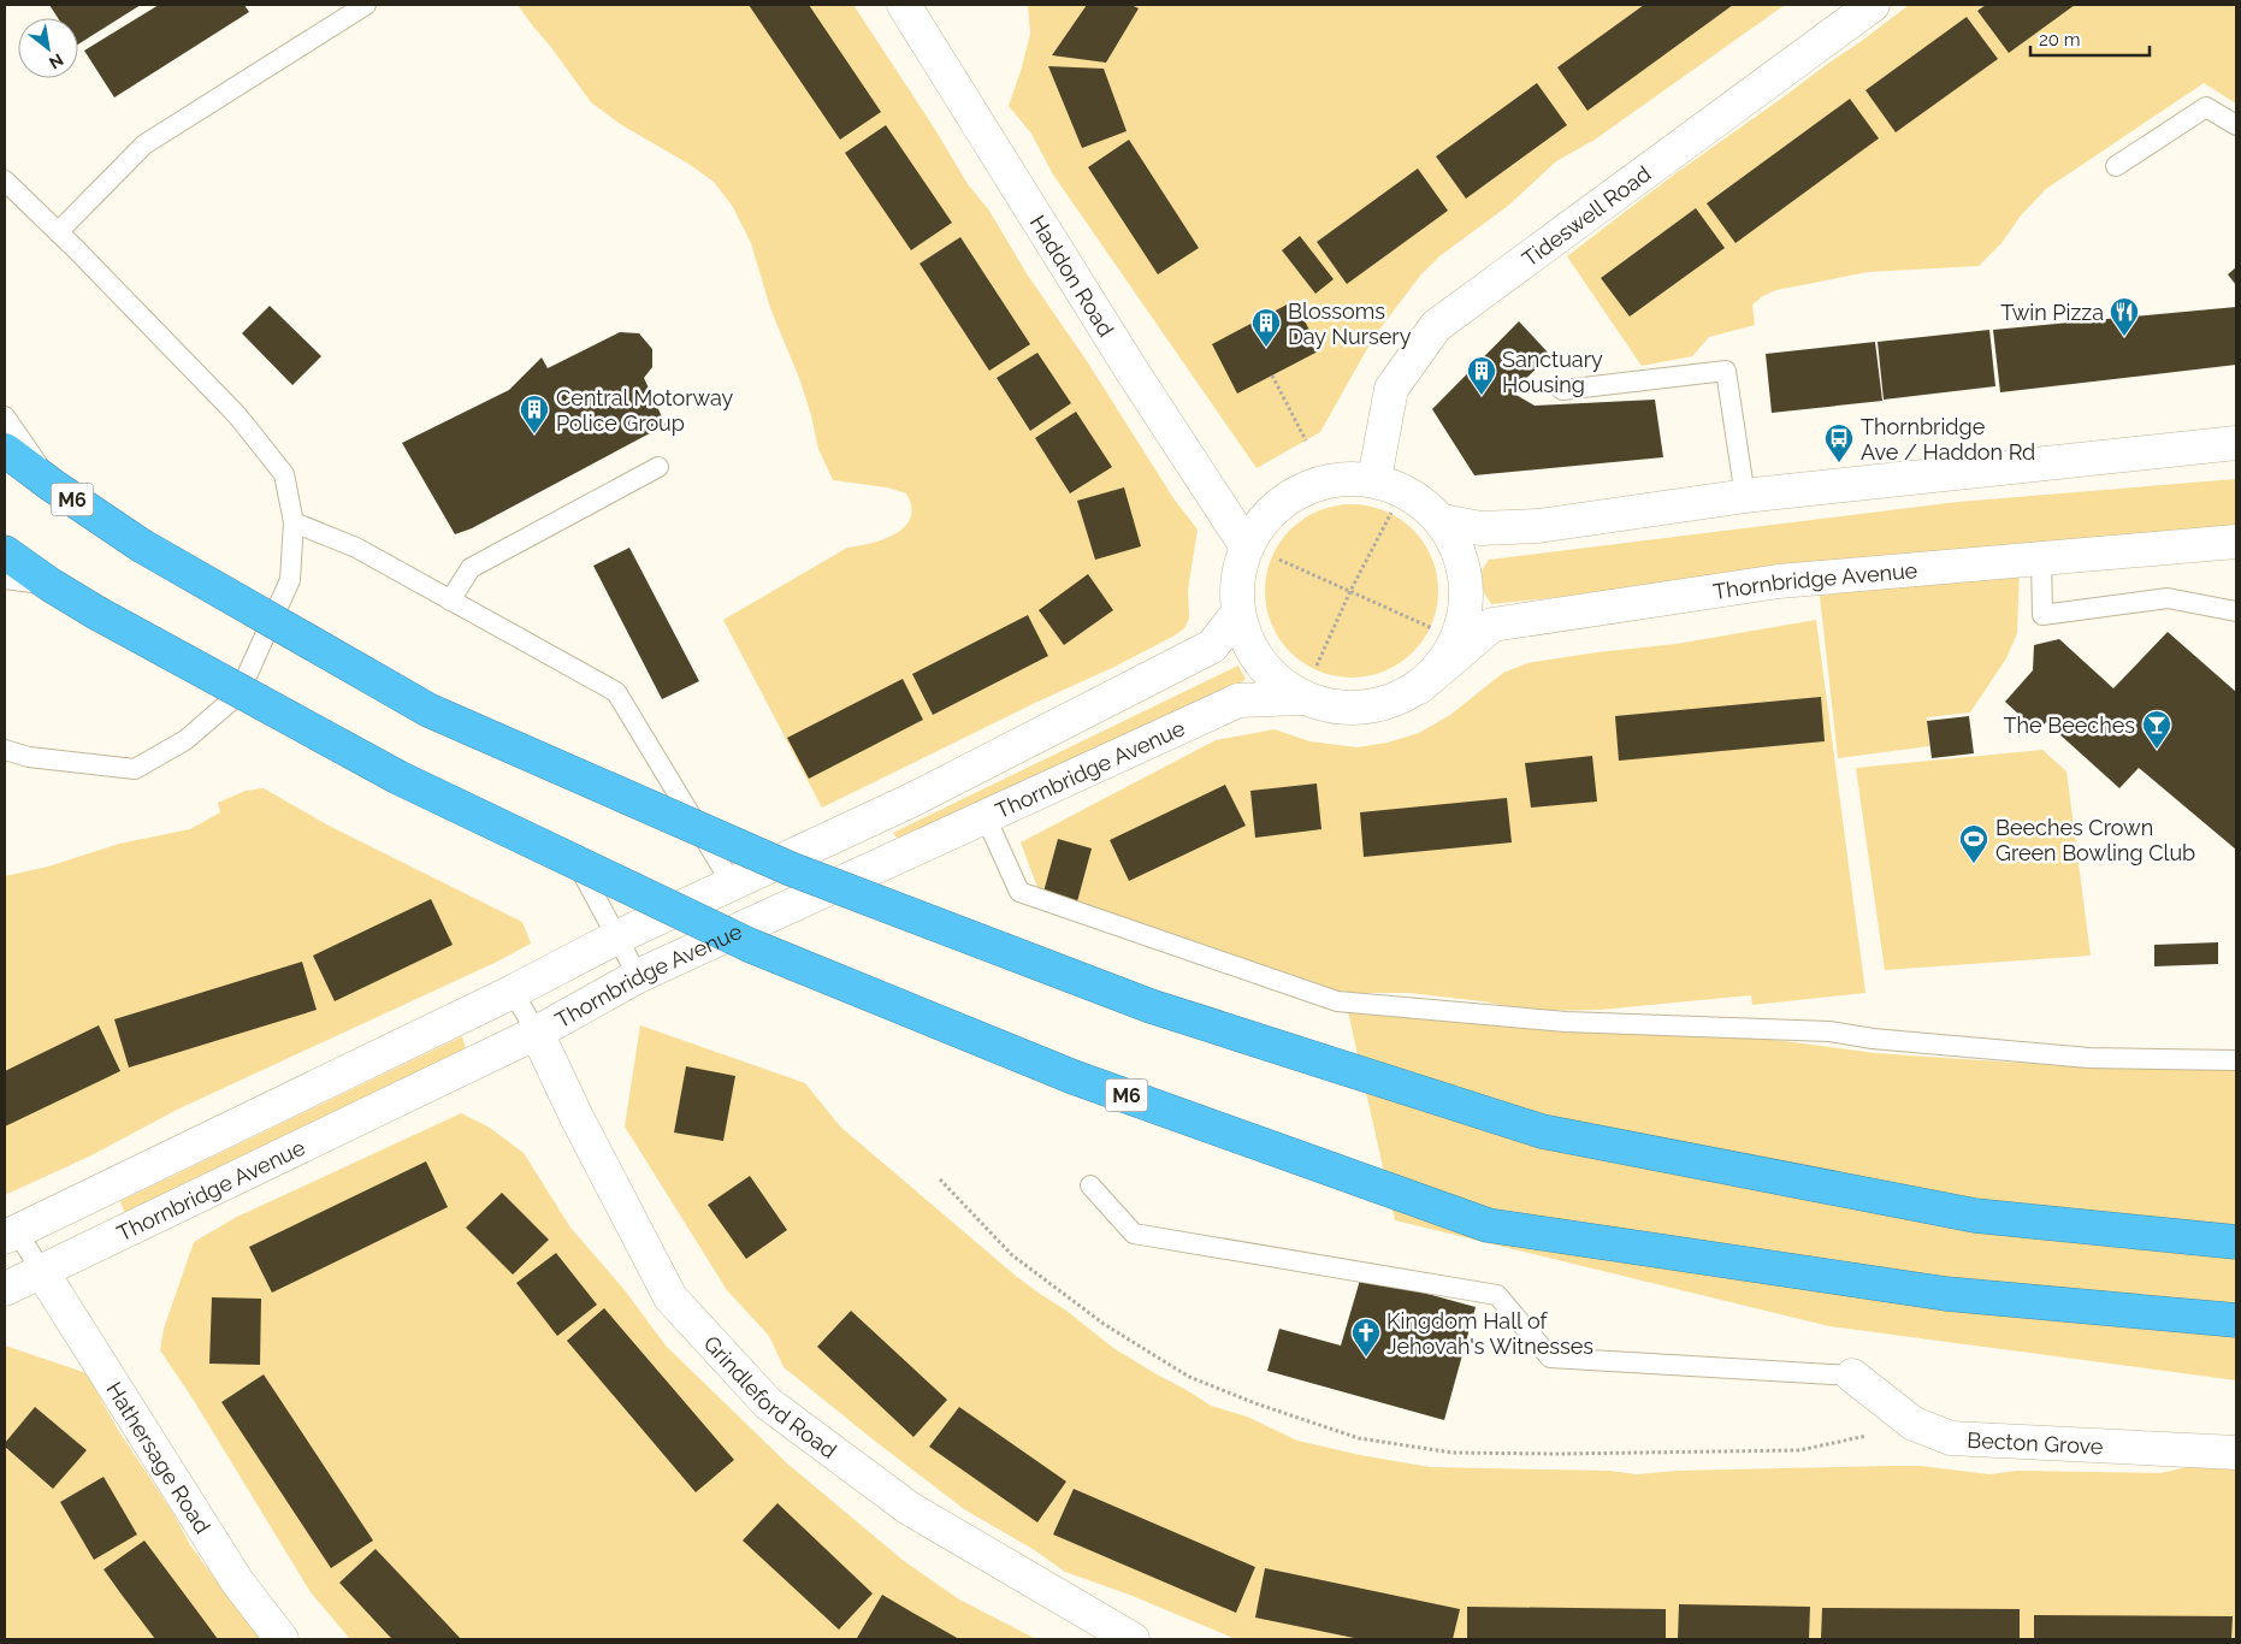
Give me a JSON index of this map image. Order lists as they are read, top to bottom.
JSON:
{
  "streets": {
    "highway": ["M6"],
    "street": [
      "Tideswell Road",
      "Haddon Road",
      "Thornbridge Avenue",
      "Grindleford Road",
      "Becton Grove",
      "Hathersage Road"
    ]
  },
  "crossings": [
    ["Thornbridge Avenue", "Grindleford Road"],
    ["Thornbridge Avenue", "Hathersage Road"]
  ],
  "places": {
    "restaurant": ["Twin Pizza"],
    "building": ["Blossoms Day Nursery", "Sanctuary Housing", "Central Motorway Police Group"],
    "bus stop": ["Thornbridge Ave / Haddon Rd"],
    "bar": ["The Beeches"],
    "sports": ["Beeches Crown Green Bowling Club"],
    "church": ["Kingdom Hall of Jehovah's Witnesses"]
  },
  "scale_bar": "20 m",
  "north": "bottom right"
}
